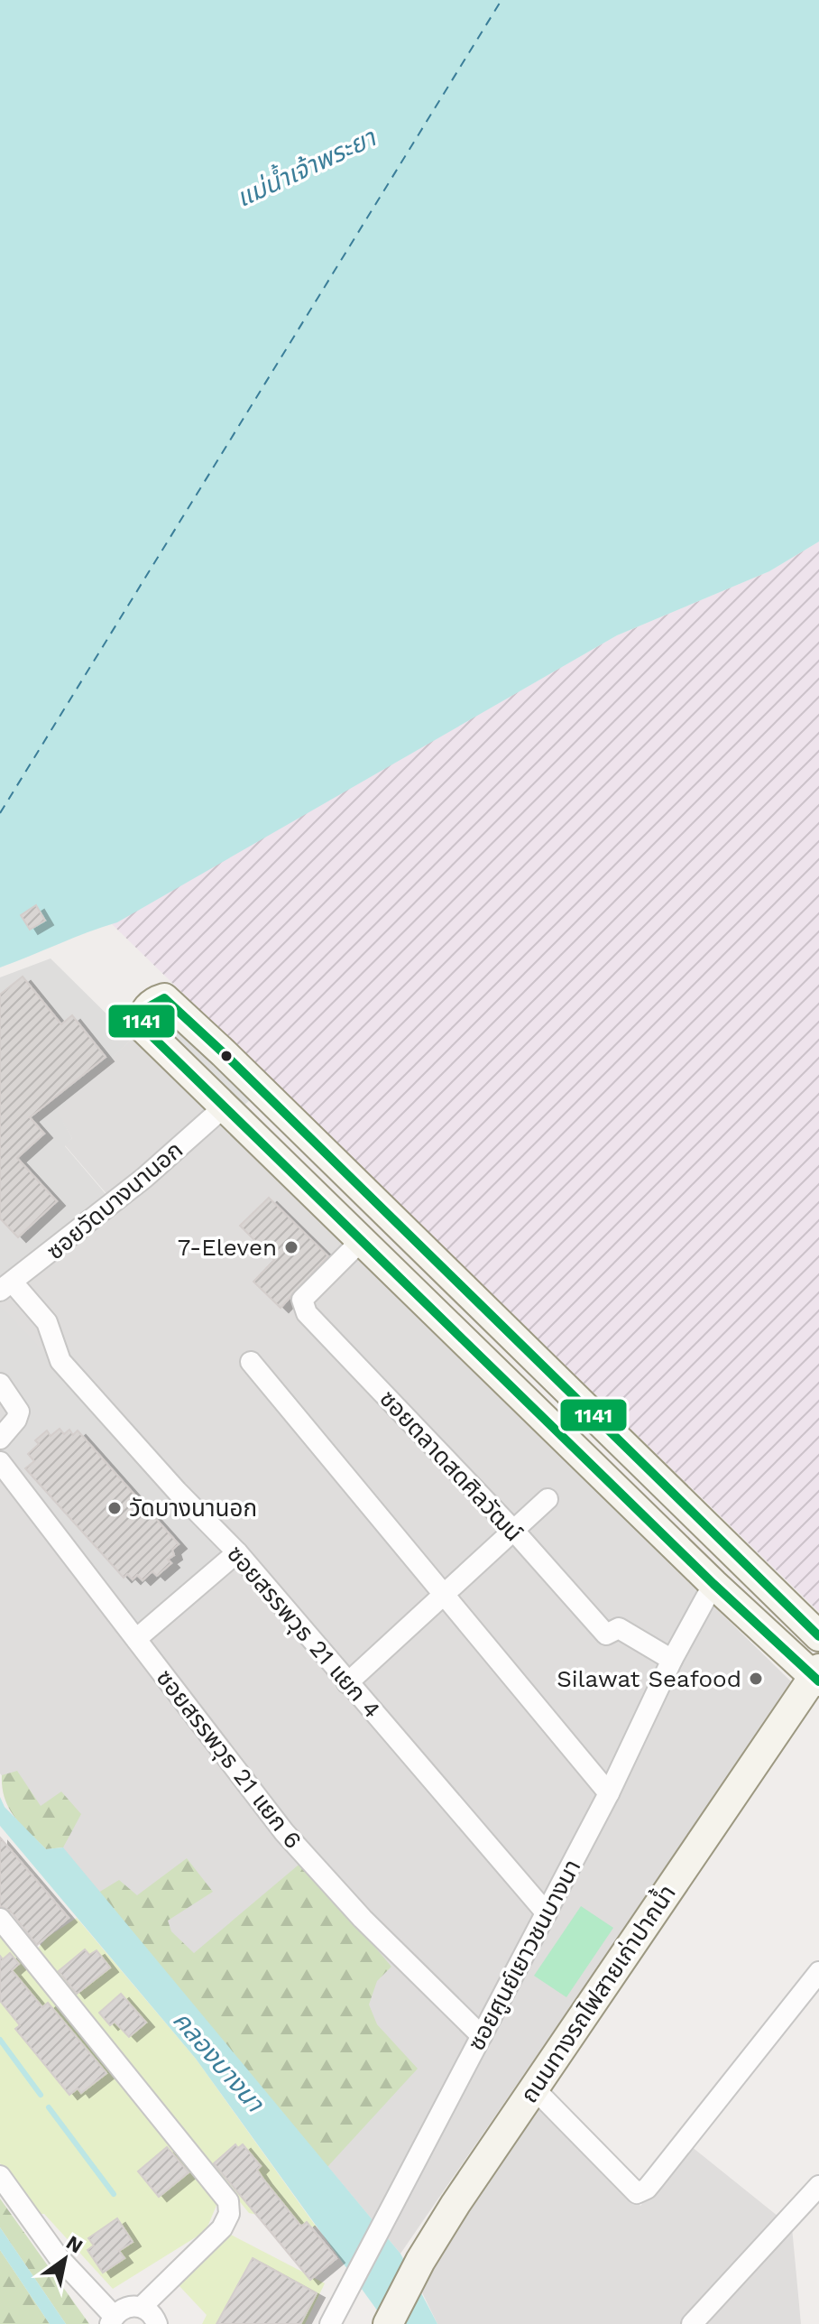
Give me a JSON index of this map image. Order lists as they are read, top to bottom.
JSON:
{
  "streets": {
    "street": [
      "ซอยวัดบางนานอก",
      "ซอยตลาดสดศิลวัฒน์",
      "ซอยสรรพวุธ 21 แยก 4",
      "ซอยสรรพวุธ 21 แยก 6",
      "ซอยศูนย์เยาวชนบางนา",
      "ถนนทางรถไฟสายเก่าปากน้ำ"
    ]
  },
  "crossings": [
    ["ซอยวัดบางนานอก", "ซอยสรรพวุธ 21 แยก 4"],
    ["ซอยตลาดสดศิลวัฒน์", "ซอยศูนย์เยาวชนบางนา"],
    ["ซอยสรรพวุธ 21 แยก 4", "ซอยศูนย์เยาวชนบางนา"],
    ["ซอยสรรพวุธ 21 แยก 6", "ซอยศูนย์เยาวชนบางนา"]
  ],
  "water": ["แม่น้ำเจ้าพระยา", "คลองบางนา"],
  "places": ["7-Eleven", "วัดบางนานอก", "Silawat Seafood"],
  "lines": ["transit line 1141"],
  "north": "top right"
}
